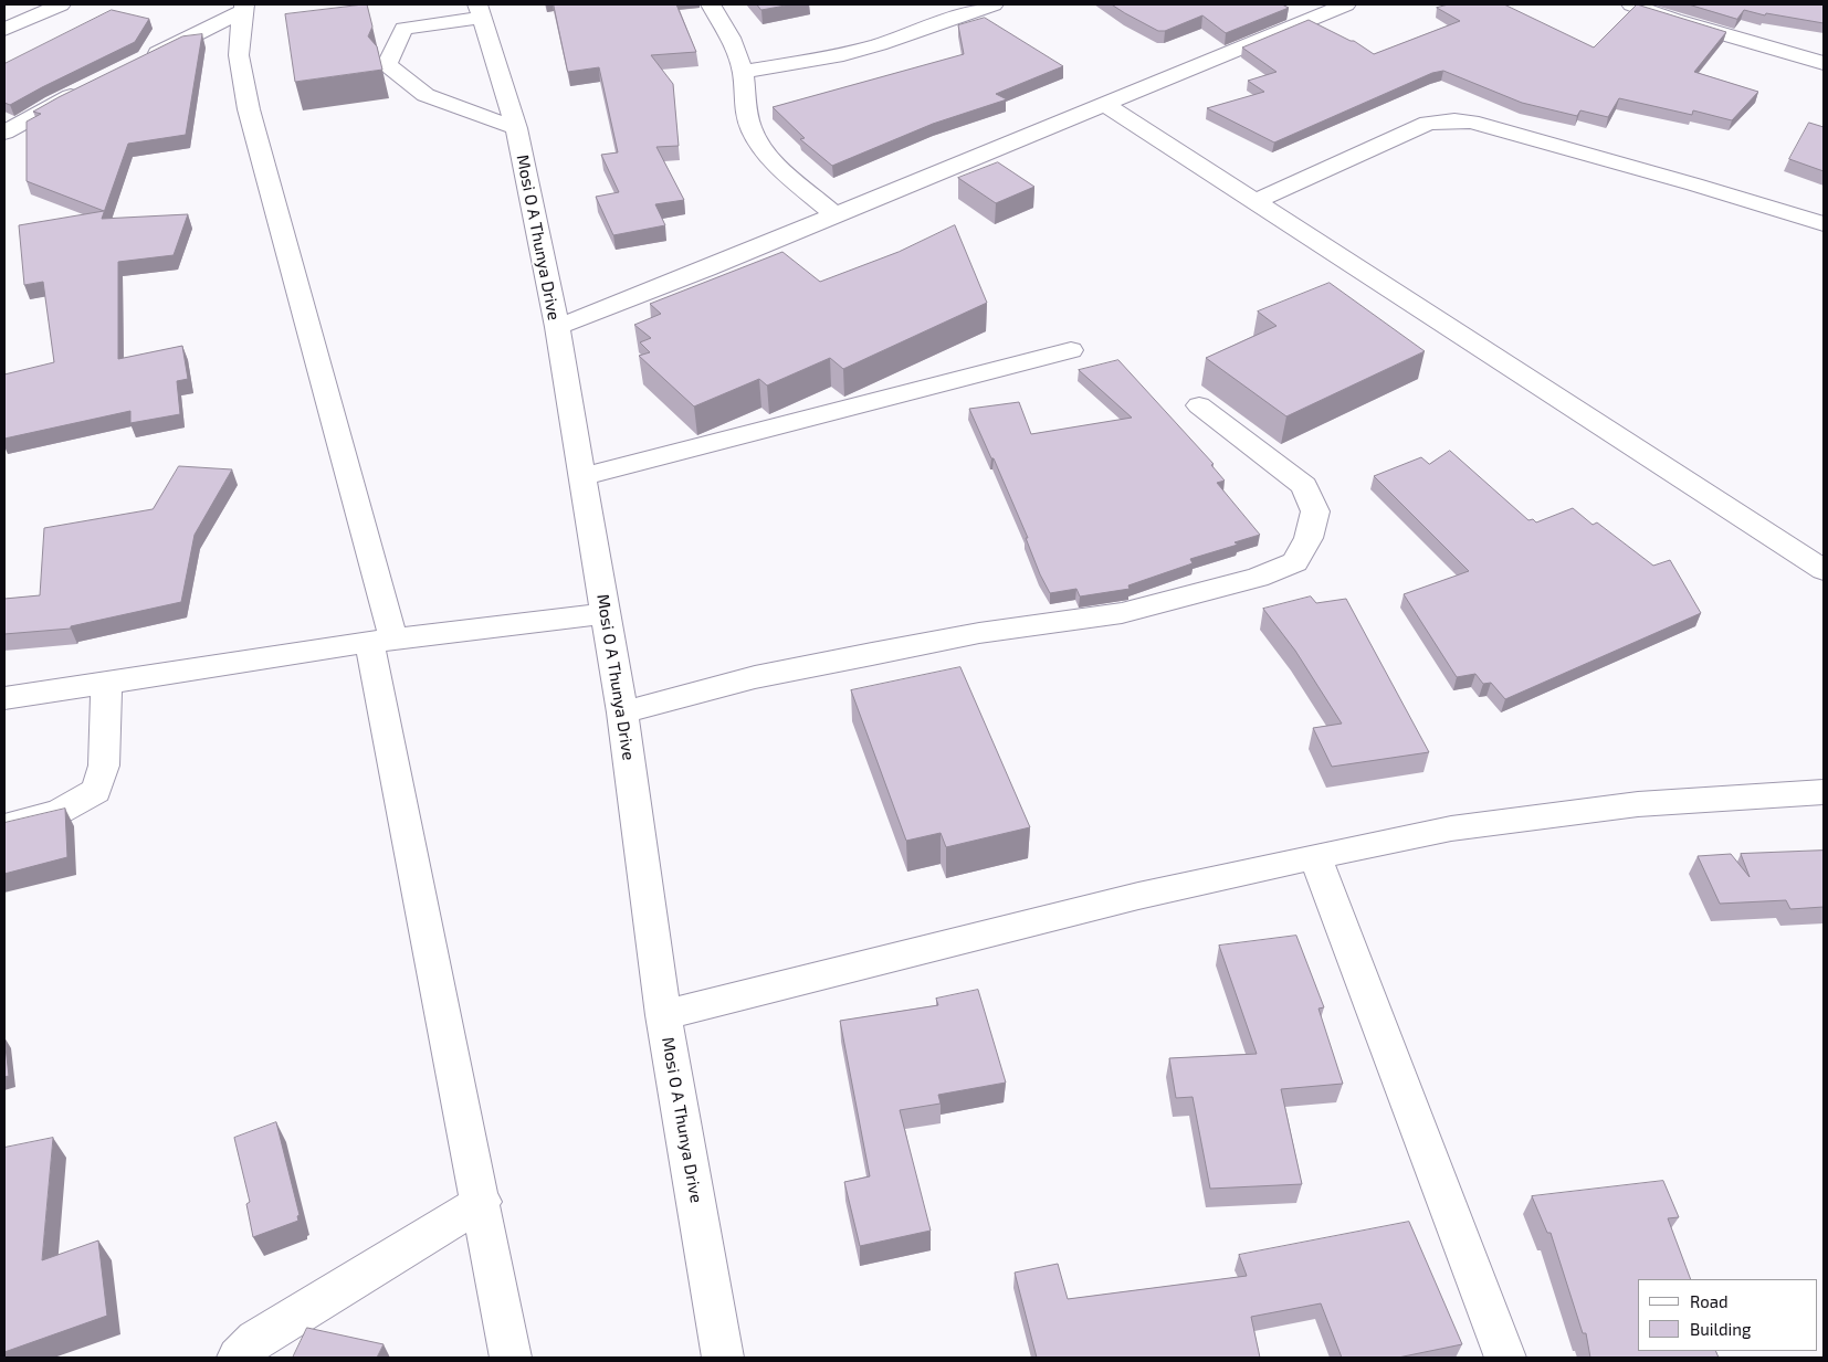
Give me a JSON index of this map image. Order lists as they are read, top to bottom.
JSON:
{
  "streets": {
    "street": ["Mosi O A Thunya Drive"]
  },
  "legend": ["Road", "Building"]
}
